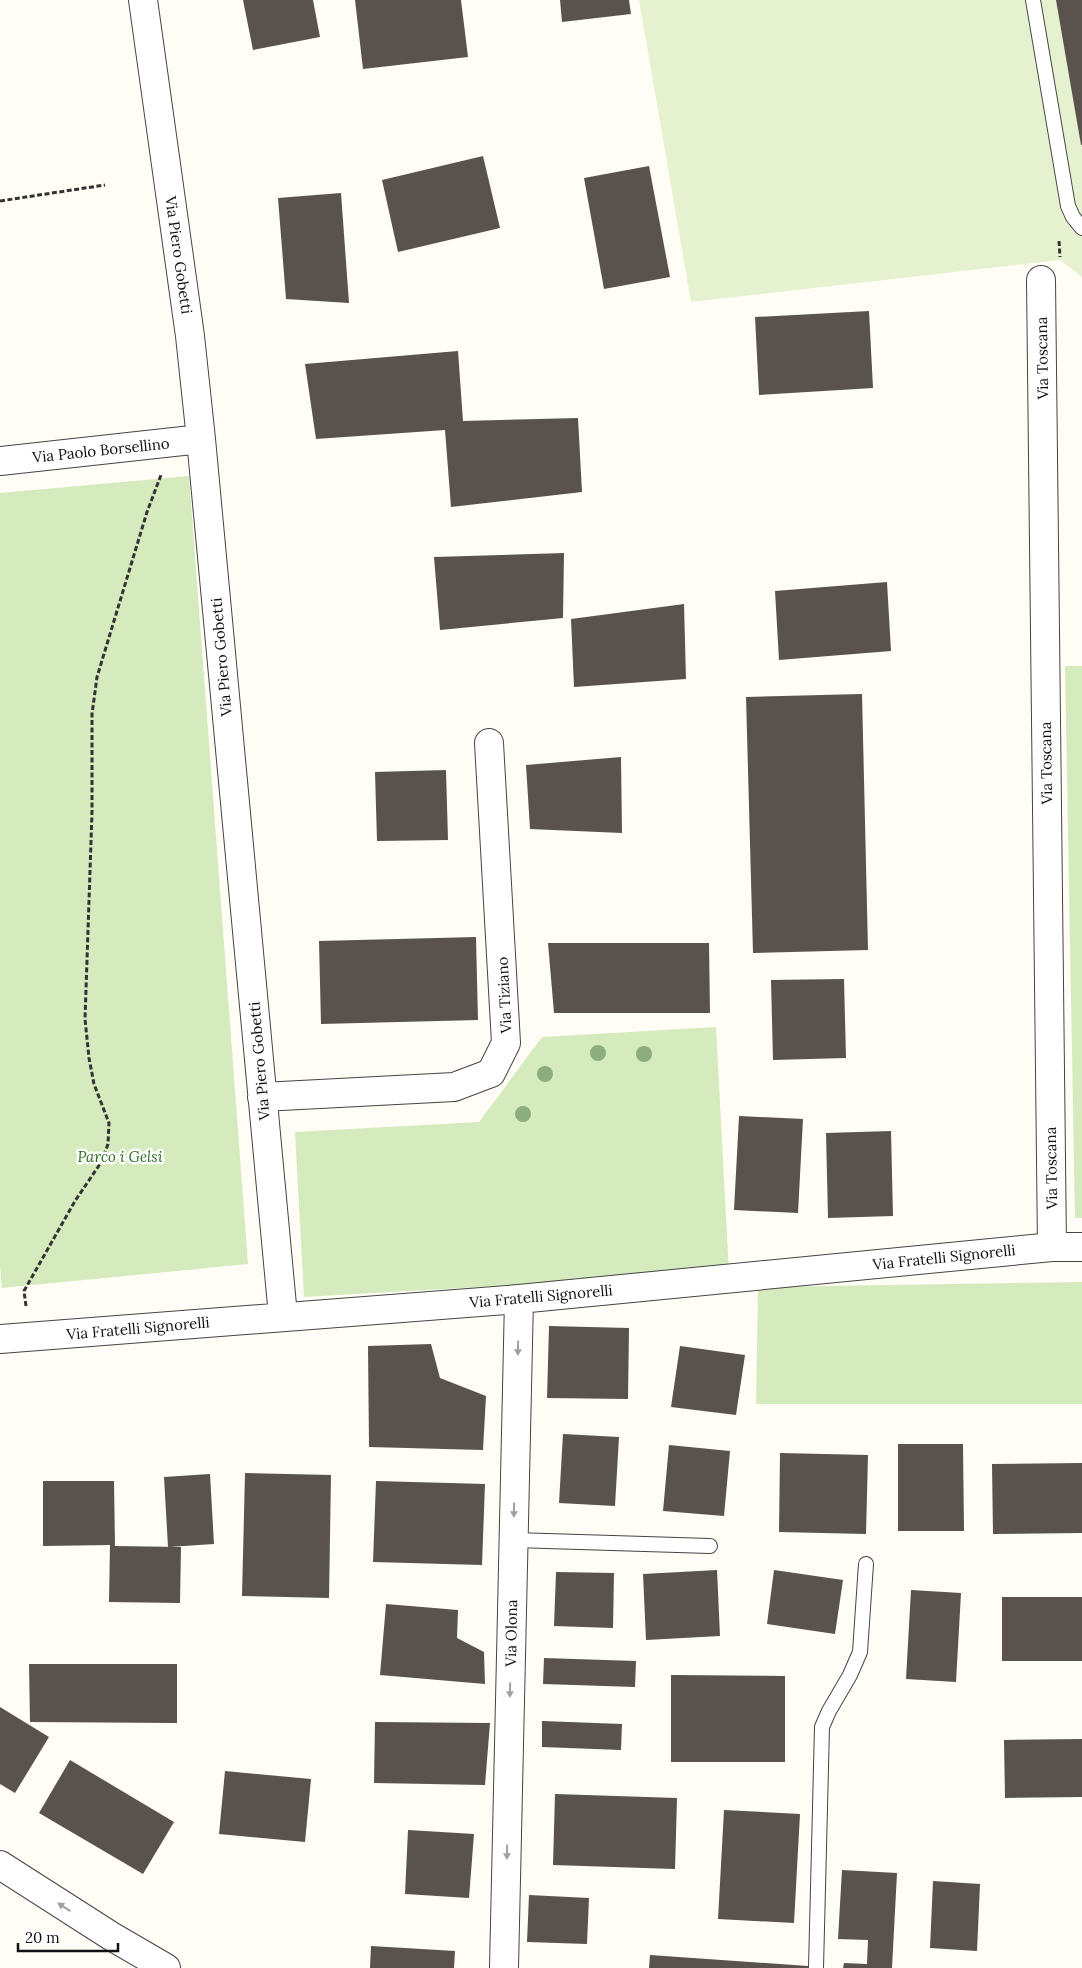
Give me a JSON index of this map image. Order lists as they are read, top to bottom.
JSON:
{
  "streets": {
    "street": [
      "Via Piero Gobetti",
      "Via Toscana",
      "Via Paolo Borsellino",
      "Via Tiziano",
      "Via Fratelli Signorelli",
      "Via Olona"
    ]
  },
  "crossings": [
    ["Via Piero Gobetti", "Via Paolo Borsellino"],
    ["Via Piero Gobetti", "Via Tiziano"],
    ["Via Piero Gobetti", "Via Fratelli Signorelli"],
    ["Via Toscana", "Via Fratelli Signorelli"],
    ["Via Fratelli Signorelli", "Via Olona"]
  ],
  "one_way": ["Via Olona"],
  "parks": ["Parco i Gelsi"],
  "scale_bar": "20 m"
}
